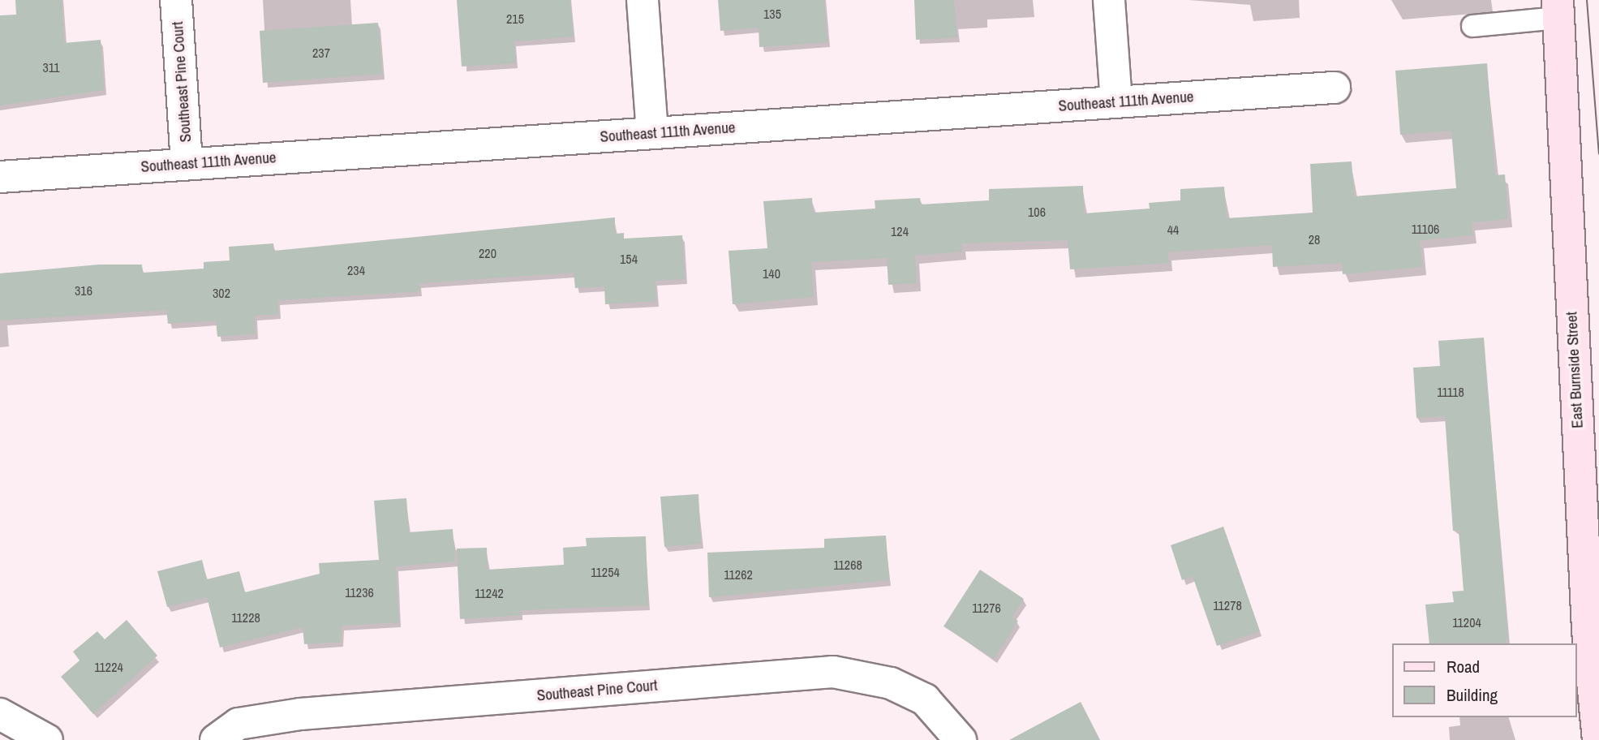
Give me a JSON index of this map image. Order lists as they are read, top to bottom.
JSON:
{
  "streets": {
    "street": ["Southeast Pine Court", "Southeast 111th Avenue", "East Burnside Street"]
  },
  "crossings": [
    ["Southeast Pine Court", "Southeast 111th Avenue"]
  ],
  "house_numbers": [
    "135",
    "215",
    "237",
    "311",
    "106",
    "11106",
    "44",
    "124",
    "28",
    "220",
    "154",
    "234",
    "140",
    "316",
    "302",
    "11118",
    "11268",
    "11254",
    "11262",
    "11236",
    "11242",
    "11278",
    "11276",
    "11228",
    "11204",
    "11224"
  ],
  "legend": ["Road", "Building"]
}
